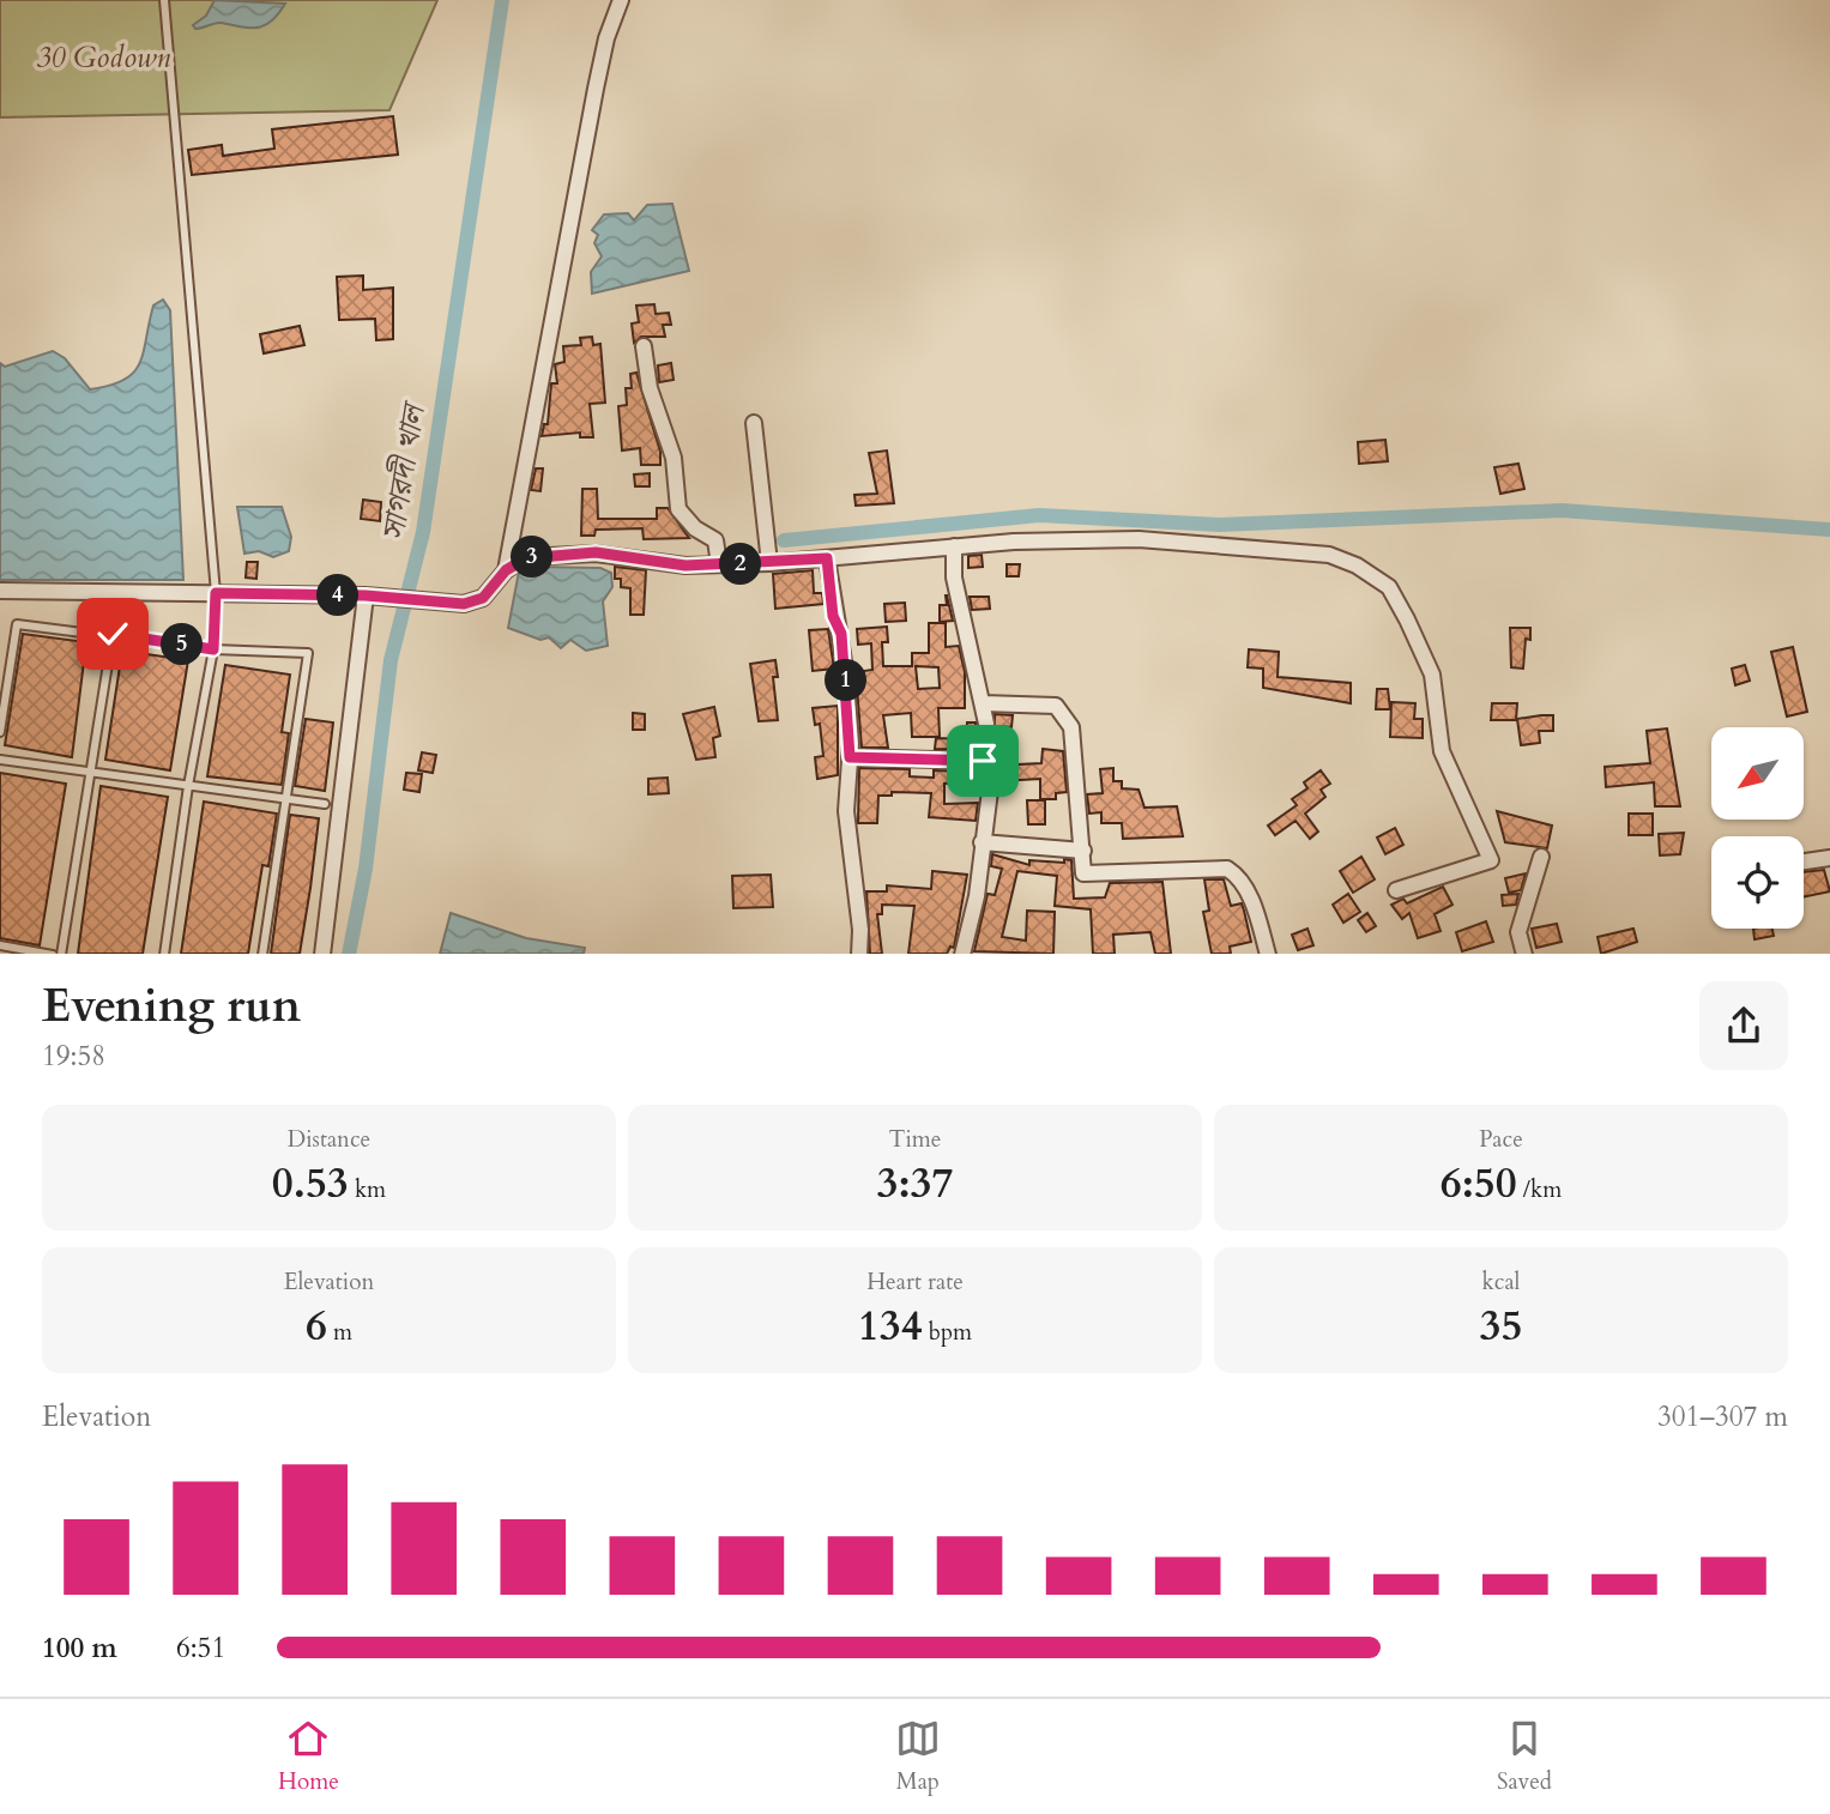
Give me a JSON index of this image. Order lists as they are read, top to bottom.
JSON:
{
  "water": ["সাগরদী খাল"],
  "parks": ["30 Godown"],
  "north": "bottom left",
  "page": {
    "pins": [
      "3",
      "2",
      "4",
      "5",
      "1"
    ],
    "heading": ["Evening run", "19:58"],
    "stats": [
      ["Distance", "0.53 km"],
      ["Time", "3:37"],
      ["Pace", "6:50 /km"],
      ["Elevation", "6 m"],
      ["Heart rate", "134 bpm"],
      ["kcal", "35"]
    ],
    "chart": ["Elevation", "301–307 m"],
    "list": [
      {
        "name": "100 m",
        "note": "6:51"
      }
    ],
    "tabs": ["Home", "Map", "Saved"]
  }
}
